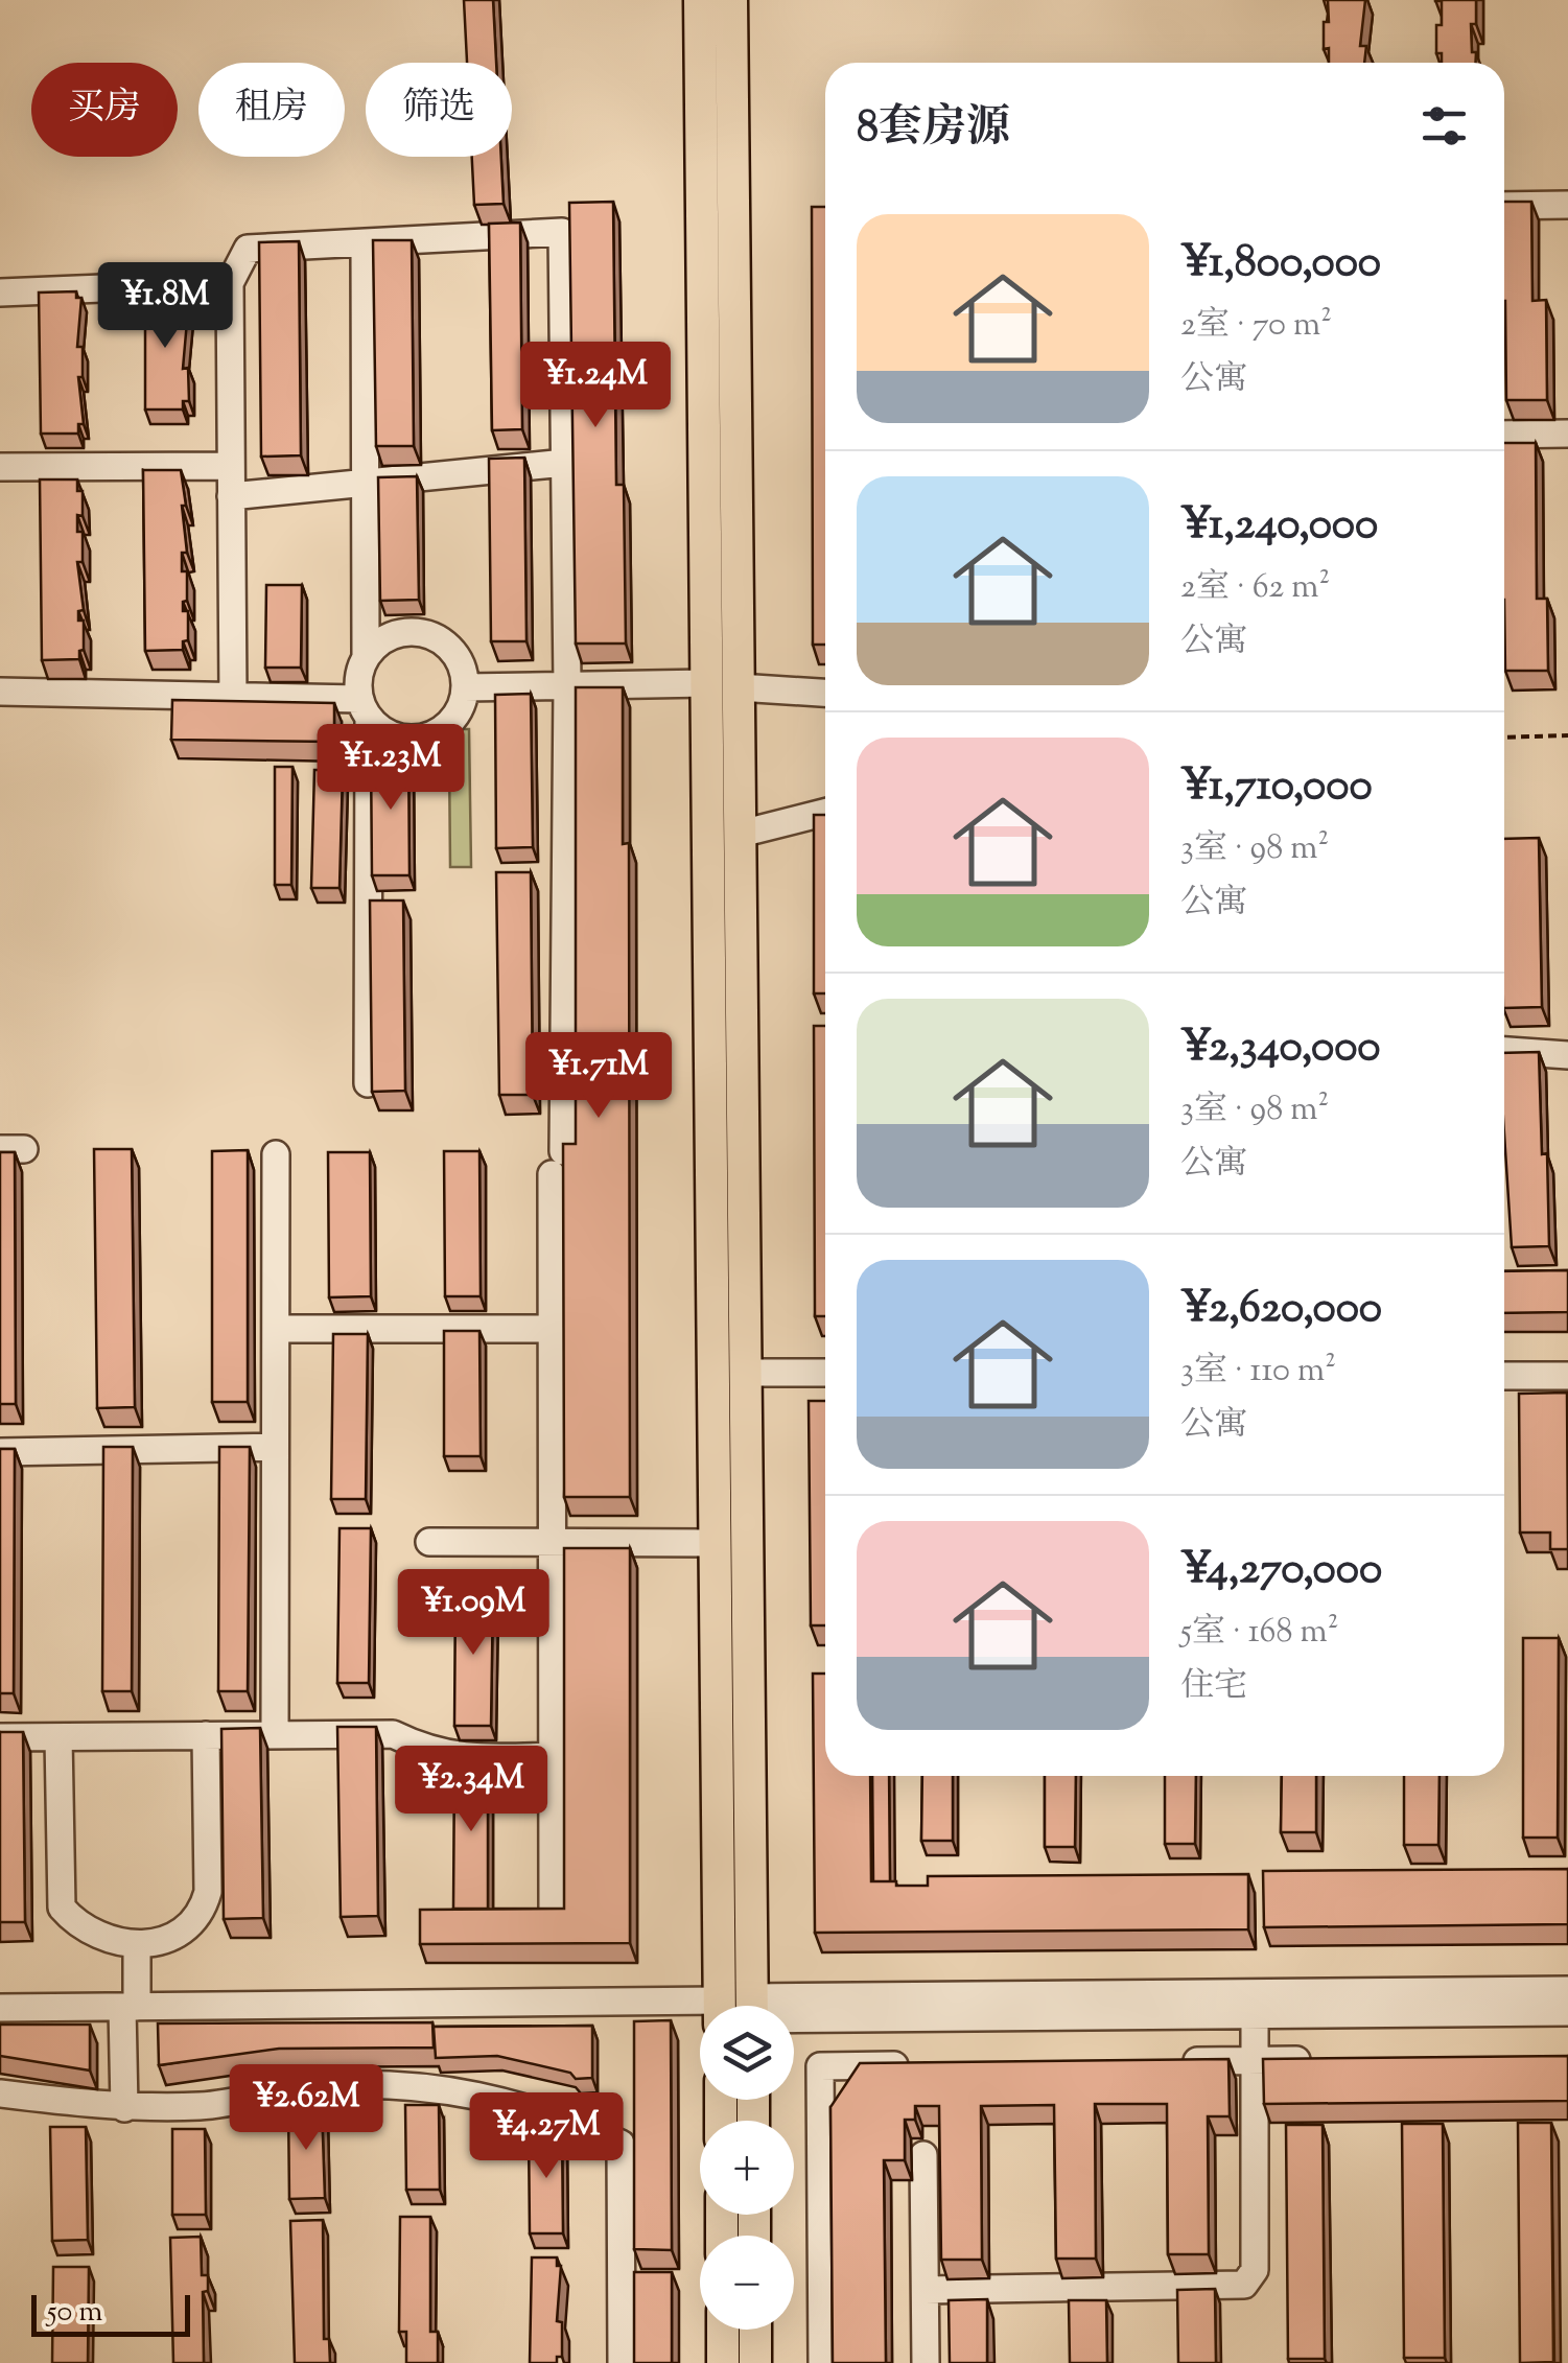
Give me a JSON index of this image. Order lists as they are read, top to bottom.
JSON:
{
  "scale_bar": "50 m",
  "page": {
    "chip": ["买房", "租房", "筛选"],
    "heading": "8套房源",
    "list": [
      {
        "name": "¥1,800,000",
        "note": "2室 · 70 m² · 公寓"
      },
      {
        "name": "¥1,240,000",
        "note": "2室 · 62 m² · 公寓"
      },
      {
        "name": "¥1,710,000",
        "note": "3室 · 98 m² · 公寓"
      },
      {
        "name": "¥2,340,000",
        "note": "3室 · 98 m² · 公寓"
      },
      {
        "name": "¥2,620,000",
        "note": "3室 · 110 m² · 公寓"
      },
      {
        "name": "¥4,270,000",
        "note": "5室 · 168 m² · 住宅"
      }
    ],
    "price": [
      "¥1.8M",
      "¥1.24M",
      "¥1.23M",
      "¥1.71M",
      "¥1.09M",
      "¥2.34M",
      "¥2.62M",
      "¥4.27M"
    ],
    "map_buttons": ["+", "−"],
    "scale": "50 m"
  }
}
